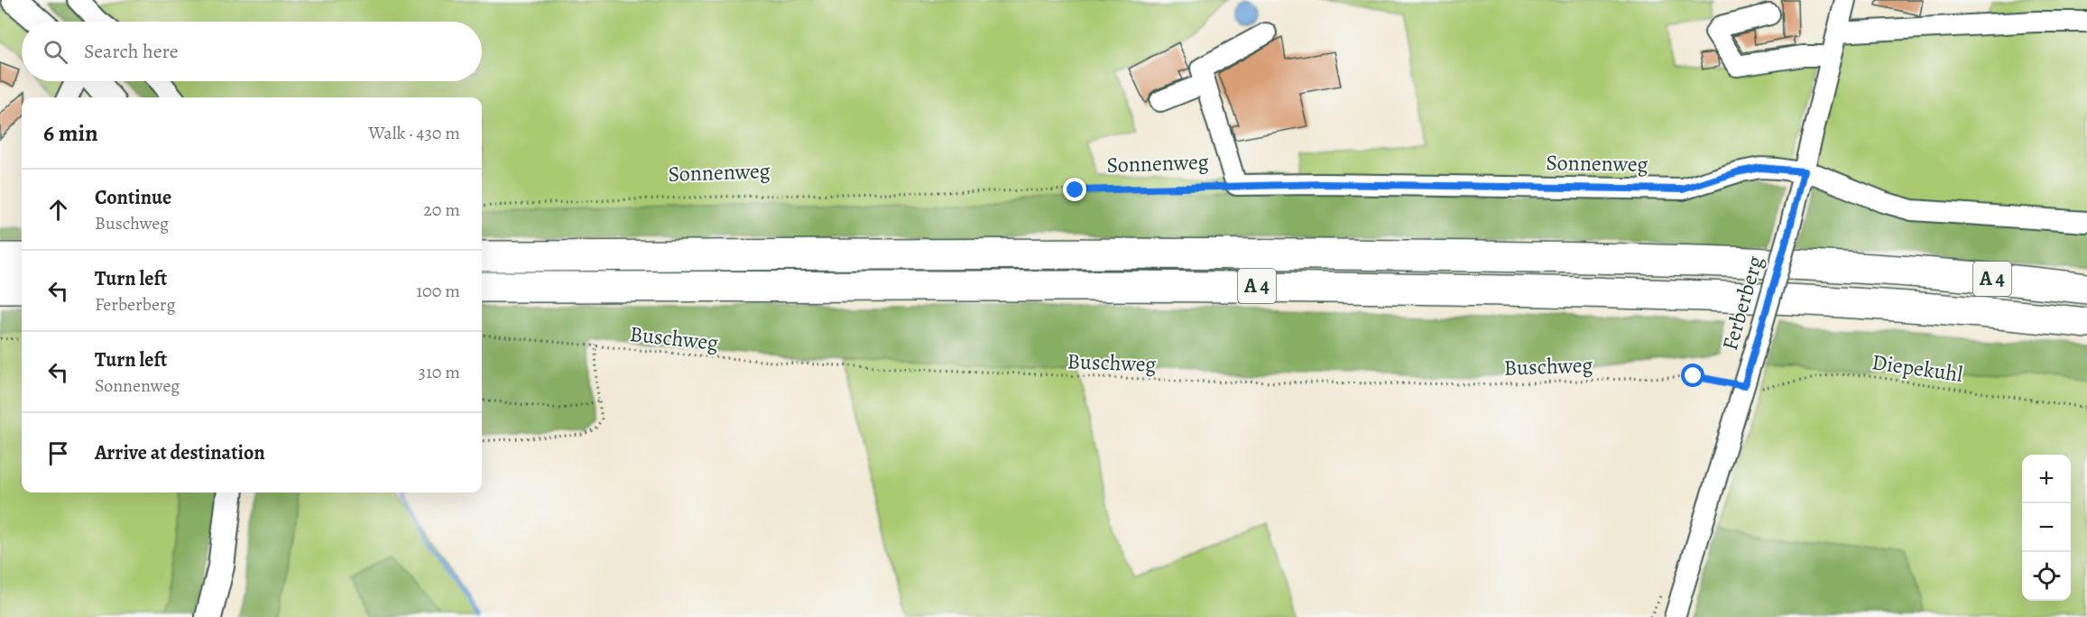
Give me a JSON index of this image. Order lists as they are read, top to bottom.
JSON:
{
  "streets": {
    "highway": ["A 4"],
    "street": ["Sonnenweg", "Ferberberg"],
    "path": ["Buschweg", "Diepekuhl"]
  },
  "crossings": [
    ["Sonnenweg", "Ferberberg"],
    ["Ferberberg", "Buschweg"],
    ["Ferberberg", "Diepekuhl"],
    ["Buschweg", "Diepekuhl"]
  ],
  "page": {
    "search": "Search here",
    "heading": ["6 min", "Walk · 430 m"],
    "list": [
      ["Continue", "Buschweg", "20 m"],
      ["Turn left", "Ferberberg", "100 m"],
      ["Turn left", "Sonnenweg", "310 m"],
      "Arrive at destination"
    ],
    "map_buttons": ["+", "−"]
  }
}
